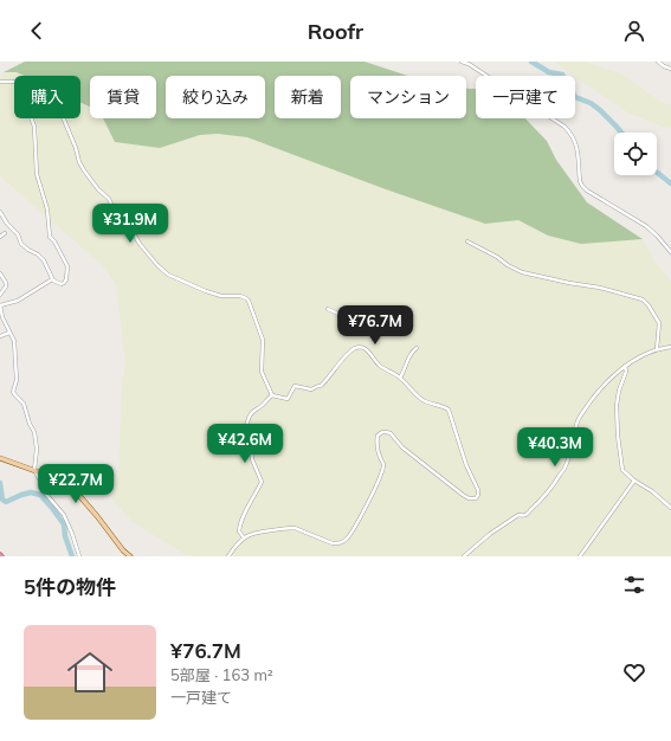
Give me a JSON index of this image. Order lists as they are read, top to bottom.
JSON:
{
  "page": {
    "header": "Roofr",
    "chip": [
      "購入",
      "賃貸",
      "絞り込み",
      "新着",
      "マンション",
      "一戸建て"
    ],
    "price": [
      "¥31.9M",
      "¥76.7M",
      "¥42.6M",
      "¥40.3M",
      "¥22.7M"
    ],
    "heading": "5件の物件",
    "list": [
      {
        "name": "¥76.7M",
        "note": "5部屋 · 163 m² · 一戸建て"
      }
    ]
  }
}
